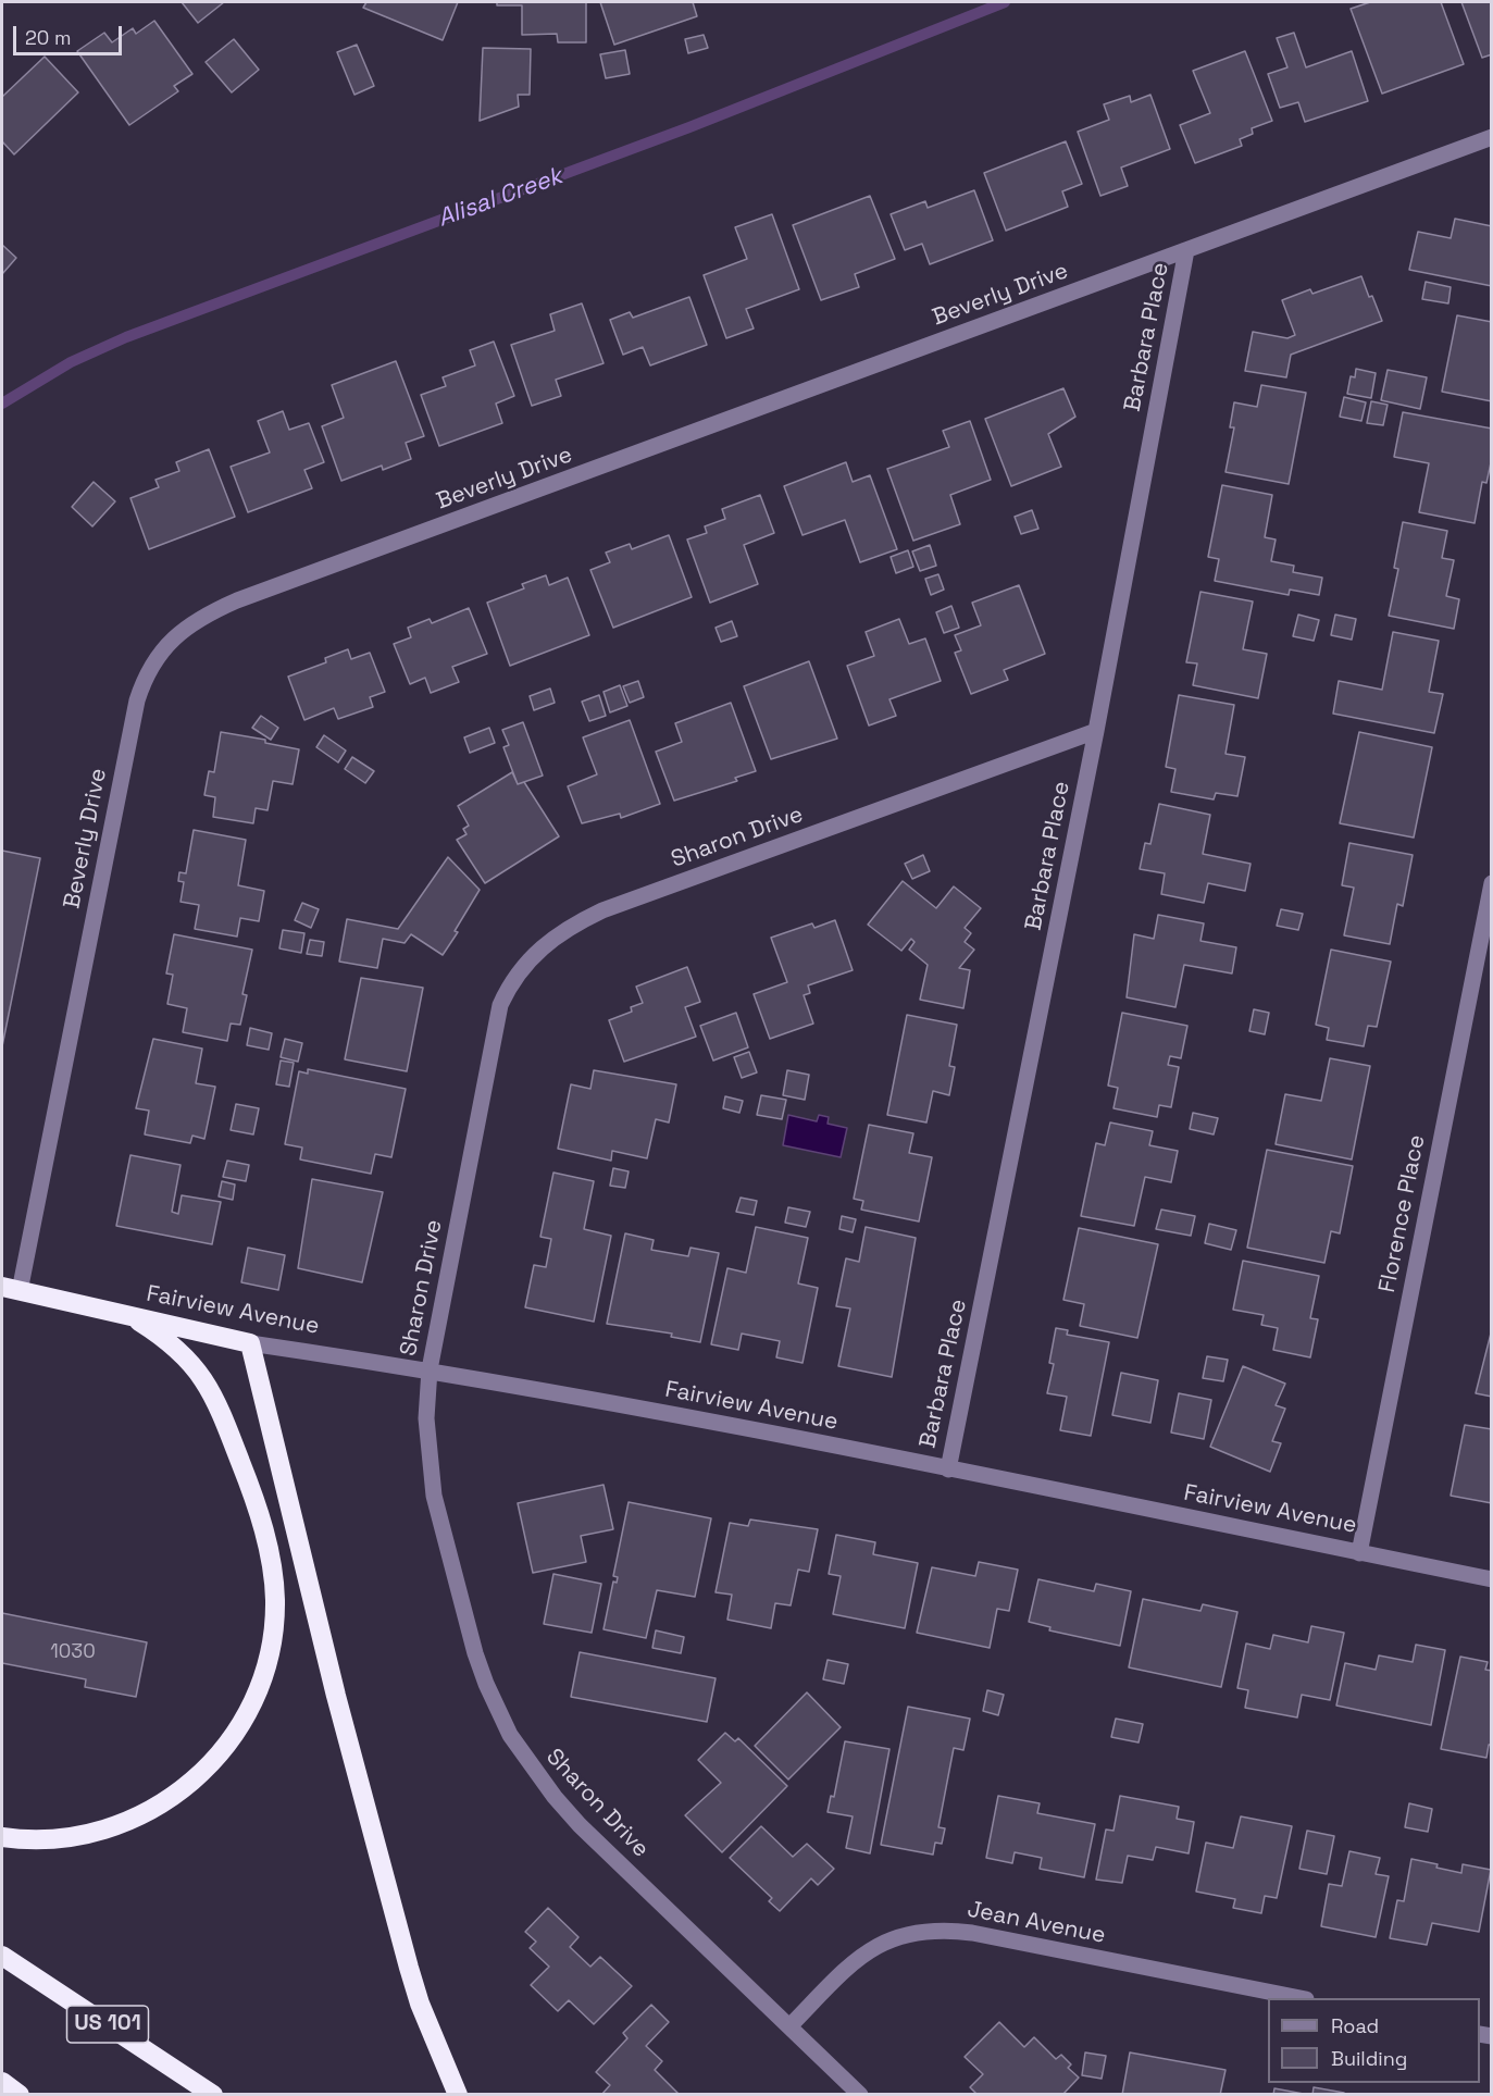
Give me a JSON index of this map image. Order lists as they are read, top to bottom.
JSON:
{
  "streets": {
    "highway": ["Fairview Avenue", "US 101"],
    "street": [
      "Beverly Drive",
      "Barbara Place",
      "Sharon Drive",
      "Florence Place",
      "Jean Avenue"
    ]
  },
  "crossings": [
    ["Beverly Drive", "Barbara Place"],
    ["Beverly Drive", "Fairview Avenue"],
    ["Barbara Place", "Sharon Drive"],
    ["Barbara Place", "Fairview Avenue"],
    ["Sharon Drive", "Fairview Avenue"],
    ["Sharon Drive", "Jean Avenue"],
    ["Florence Place", "Fairview Avenue"]
  ],
  "water": ["Alisal Creek"],
  "house_numbers": ["1030"],
  "legend": ["Road", "Building"],
  "scale_bar": "20 m"
}
